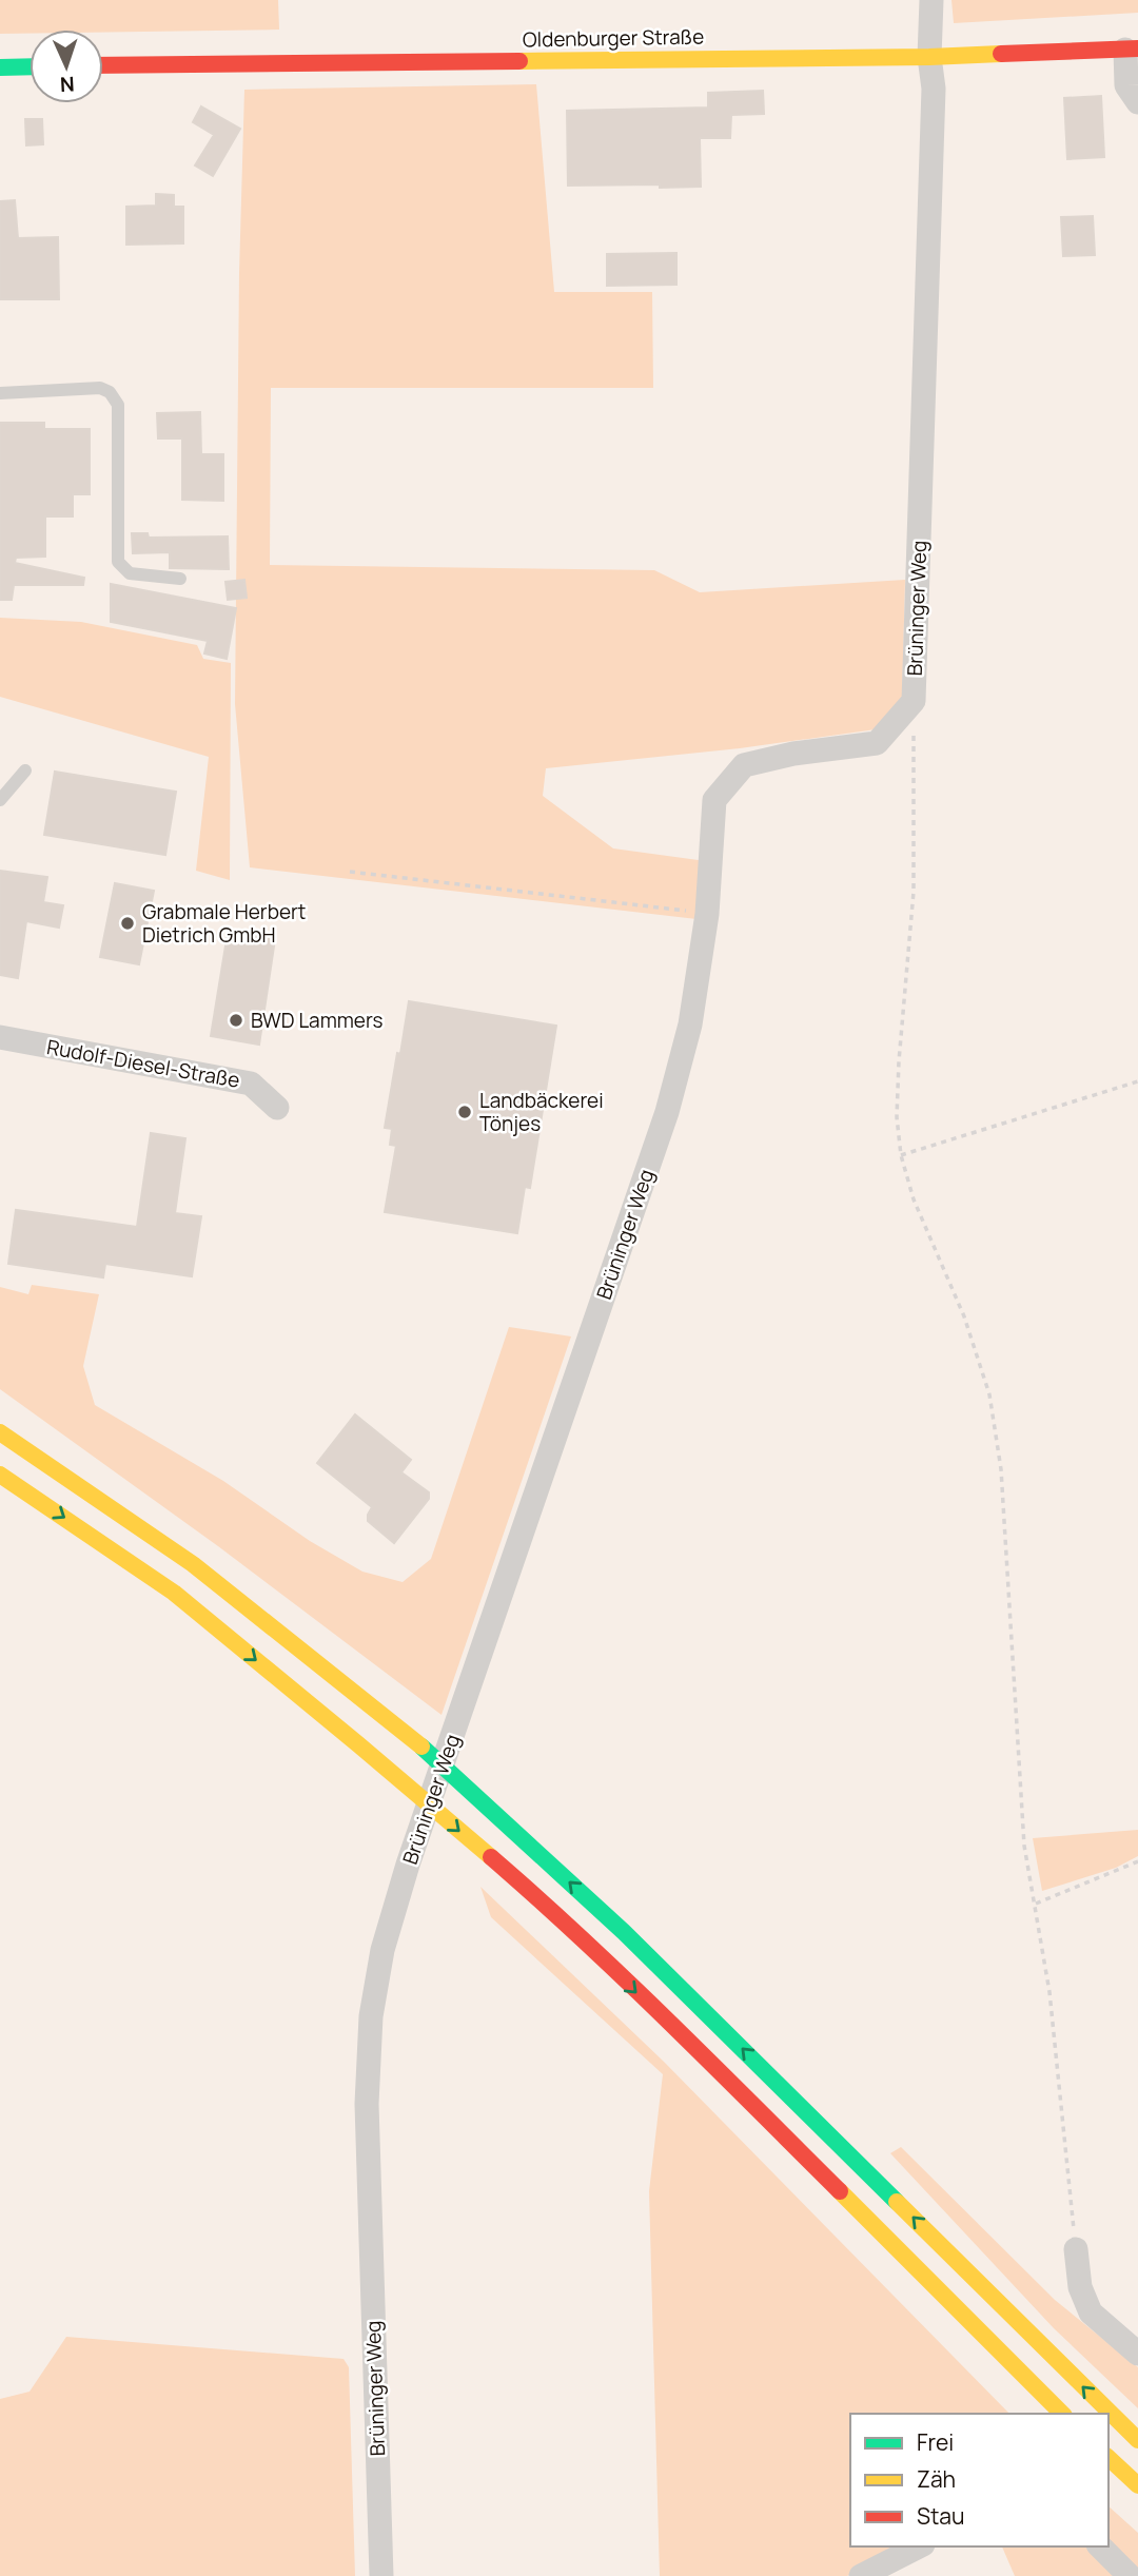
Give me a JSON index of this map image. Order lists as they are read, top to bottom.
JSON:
{
  "streets": {
    "main road": ["Oldenburger Straße"],
    "street": ["Brüninger Weg", "Rudolf-Diesel-Straße"]
  },
  "crossings": [
    ["Oldenburger Straße", "Brüninger Weg"]
  ],
  "places": ["Grabmale Herbert Dietrich GmbH", "BWD Lammers", "Landbäckerei Tönjes"],
  "legend": ["Frei", "Zäh", "Stau"],
  "north": "bottom"
}
